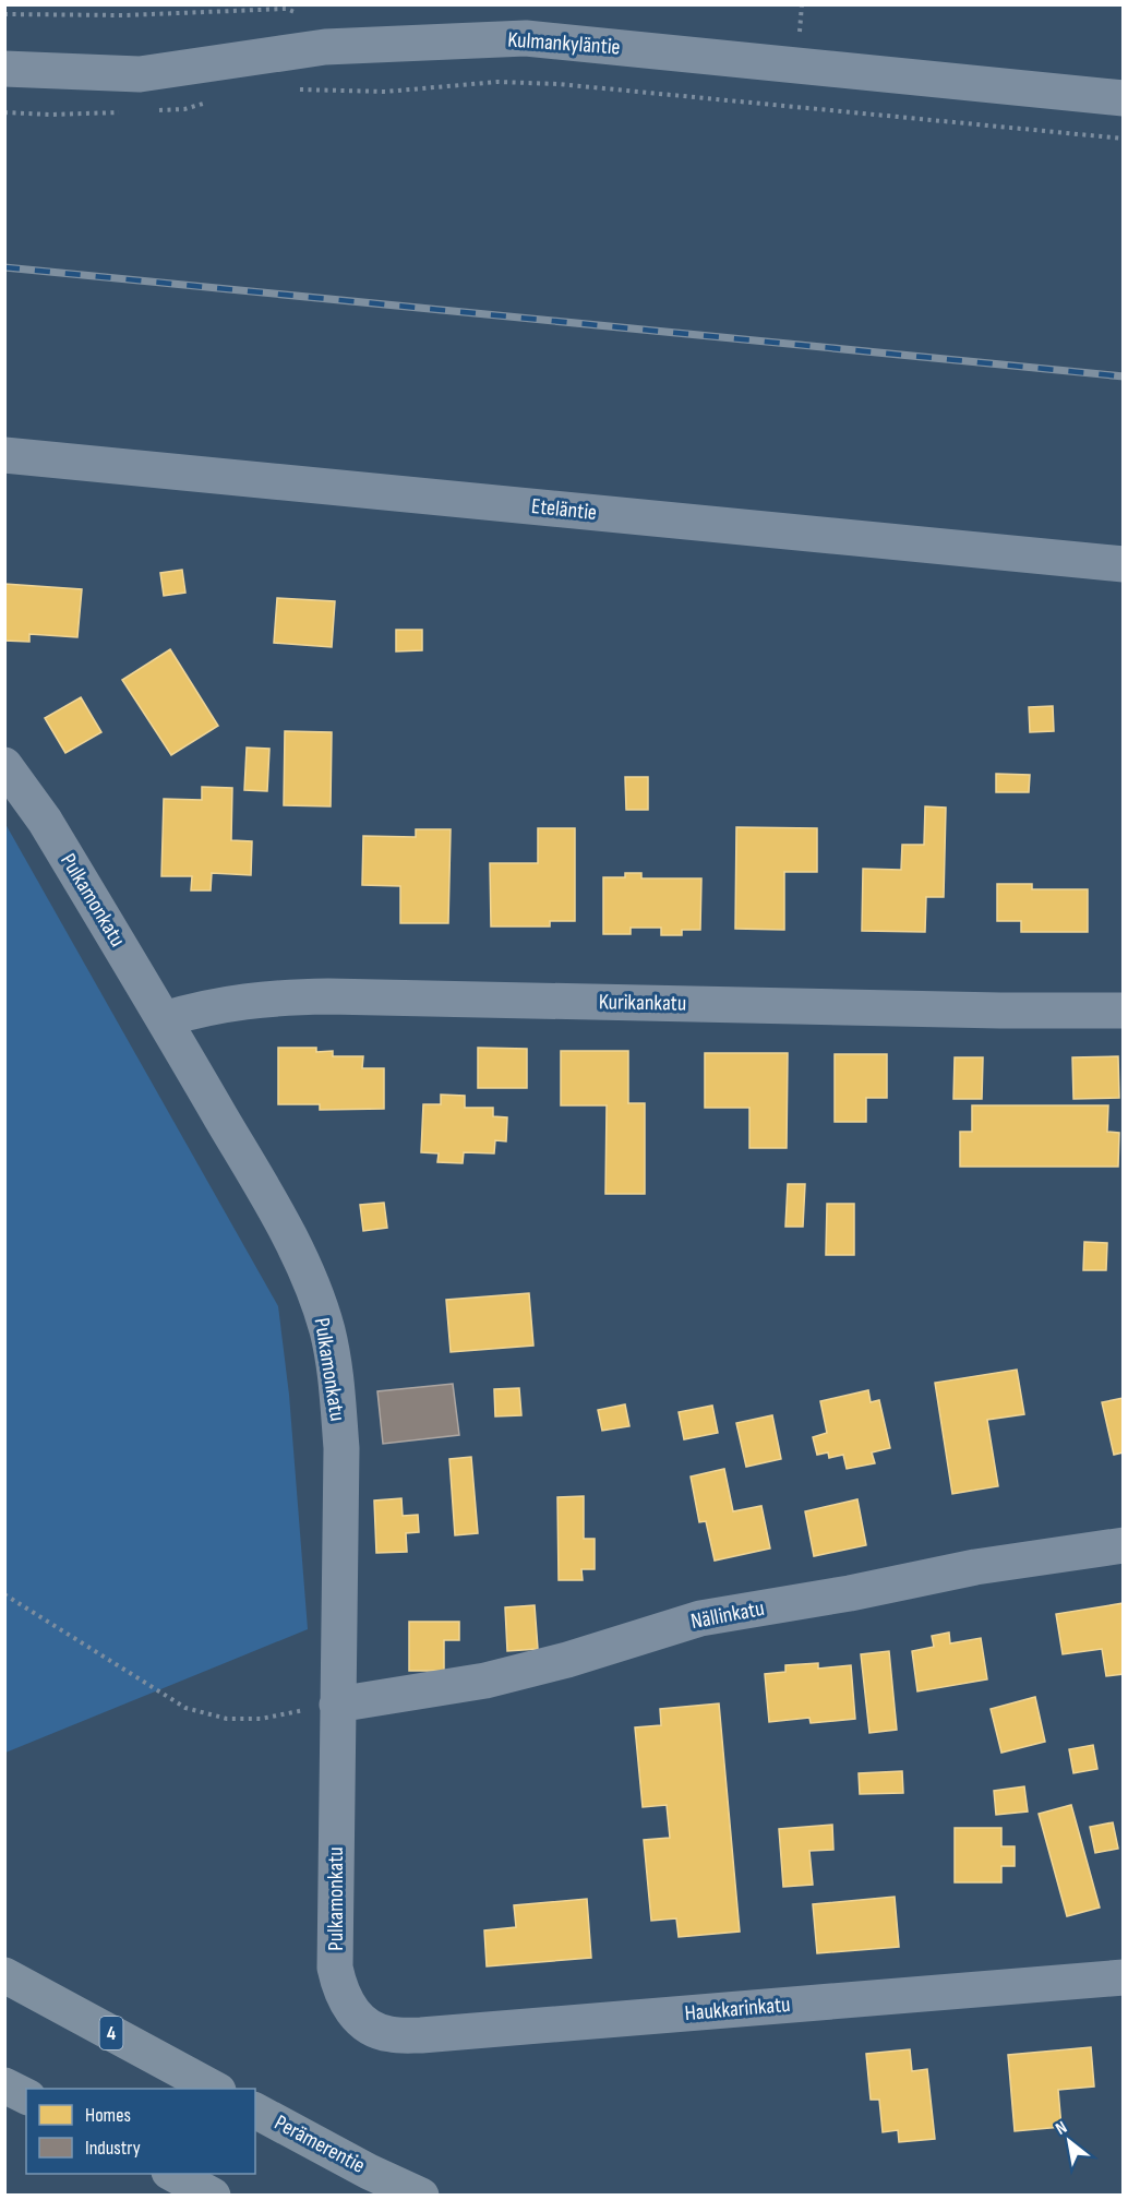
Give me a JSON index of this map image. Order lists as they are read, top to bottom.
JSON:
{
  "streets": {
    "highway": ["4", "Perämerentie"],
    "main road": ["Eteläntie"],
    "street": [
      "Kulmankyläntie",
      "Pulkamonkatu",
      "Kurikankatu",
      "Nällinkatu",
      "Haukkarinkatu"
    ]
  },
  "crossings": [
    ["Pulkamonkatu", "Kurikankatu"],
    ["Pulkamonkatu", "Nällinkatu"],
    ["Pulkamonkatu", "Haukkarinkatu"]
  ],
  "legend": ["Homes", "Industry"],
  "north": "top left"
}
